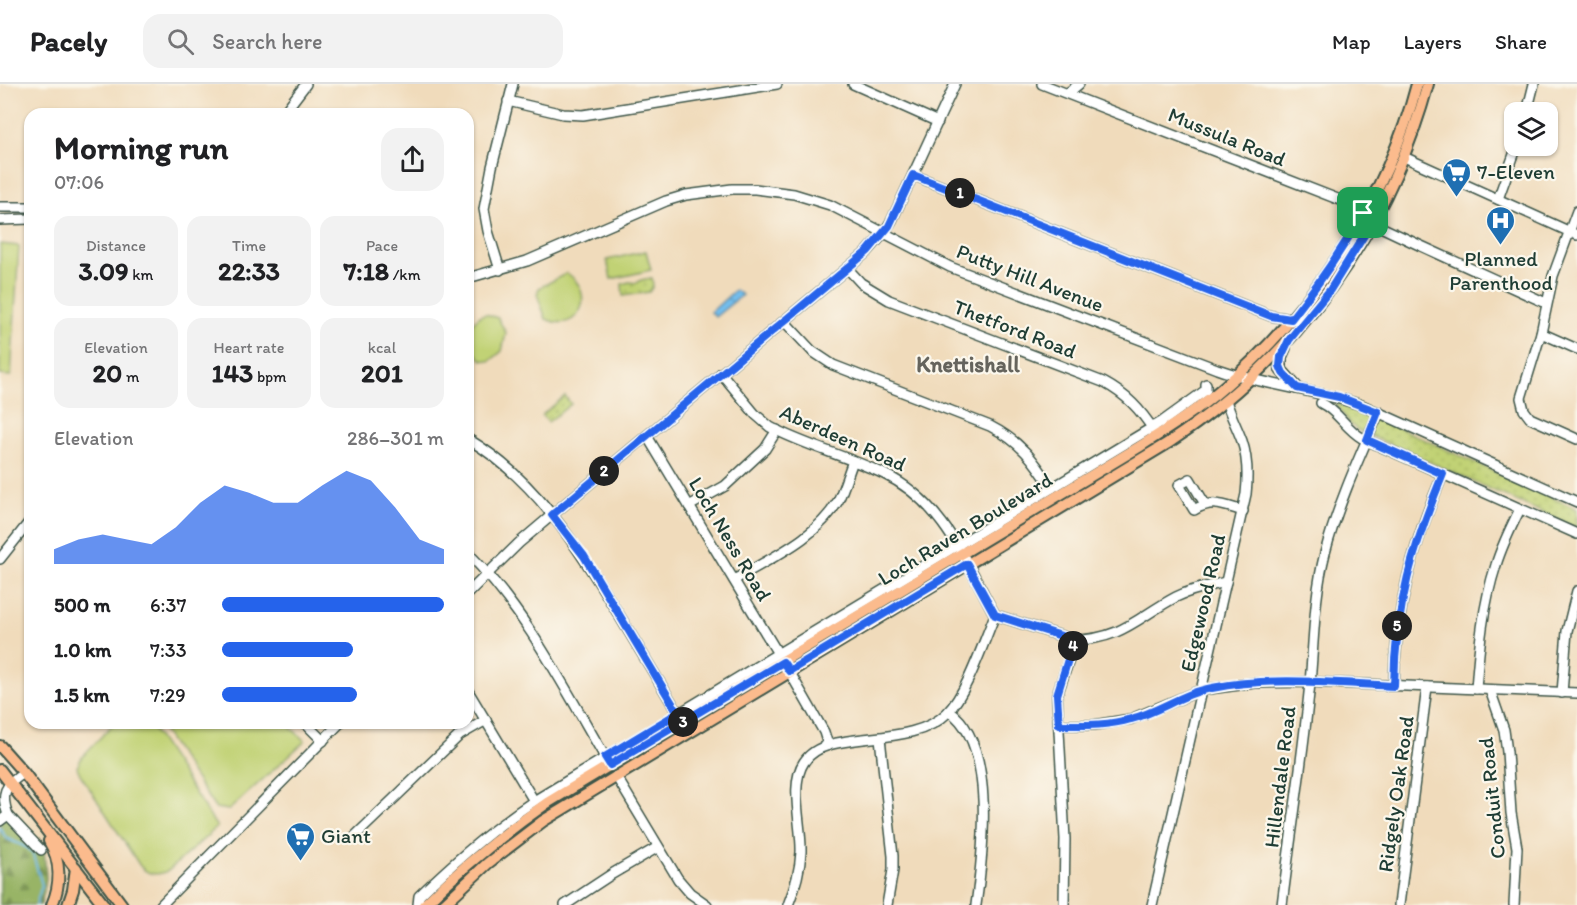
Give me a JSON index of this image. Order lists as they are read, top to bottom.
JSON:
{
  "streets": {
    "main road": ["Loch Raven Boulevard"],
    "street": [
      "Mussula Road",
      "Putty Hill Avenue",
      "Thetford Road",
      "Aberdeen Road",
      "Loch Ness Road",
      "Edgewood Road",
      "Hillendale Road",
      "Ridgely Oak Road",
      "Conduit Road"
    ]
  },
  "crossings": [
    ["Mussula Road", "Loch Raven Boulevard"],
    ["Putty Hill Avenue", "Loch Raven Boulevard"],
    ["Putty Hill Avenue", "Hillendale Road"],
    ["Thetford Road", "Loch Raven Boulevard"],
    ["Aberdeen Road", "Loch Raven Boulevard"],
    ["Loch Raven Boulevard", "Loch Ness Road"],
    ["Loch Raven Boulevard", "Edgewood Road"]
  ],
  "districts": ["Knettishall"],
  "places": {
    "supermarket": ["7-Eleven", "Giant"],
    "hospital": ["Planned Parenthood"]
  },
  "page": {
    "header": "Pacely",
    "search": "Search here",
    "nav": ["Map", "Layers", "Share"],
    "heading": ["Morning run", "07:06"],
    "pins": [
      "1",
      "2",
      "5",
      "4",
      "3"
    ],
    "stats": [
      ["Distance", "3.09 km"],
      ["Time", "22:33"],
      ["Pace", "7:18 /km"],
      ["Elevation", "20 m"],
      ["Heart rate", "143 bpm"],
      ["kcal", "201"]
    ],
    "chart": ["Elevation", "286–301 m"],
    "list": [
      {
        "name": "500 m",
        "note": "6:37"
      },
      {
        "name": "1.0 km",
        "note": "7:33"
      },
      {
        "name": "1.5 km",
        "note": "7:29"
      }
    ]
  }
}
